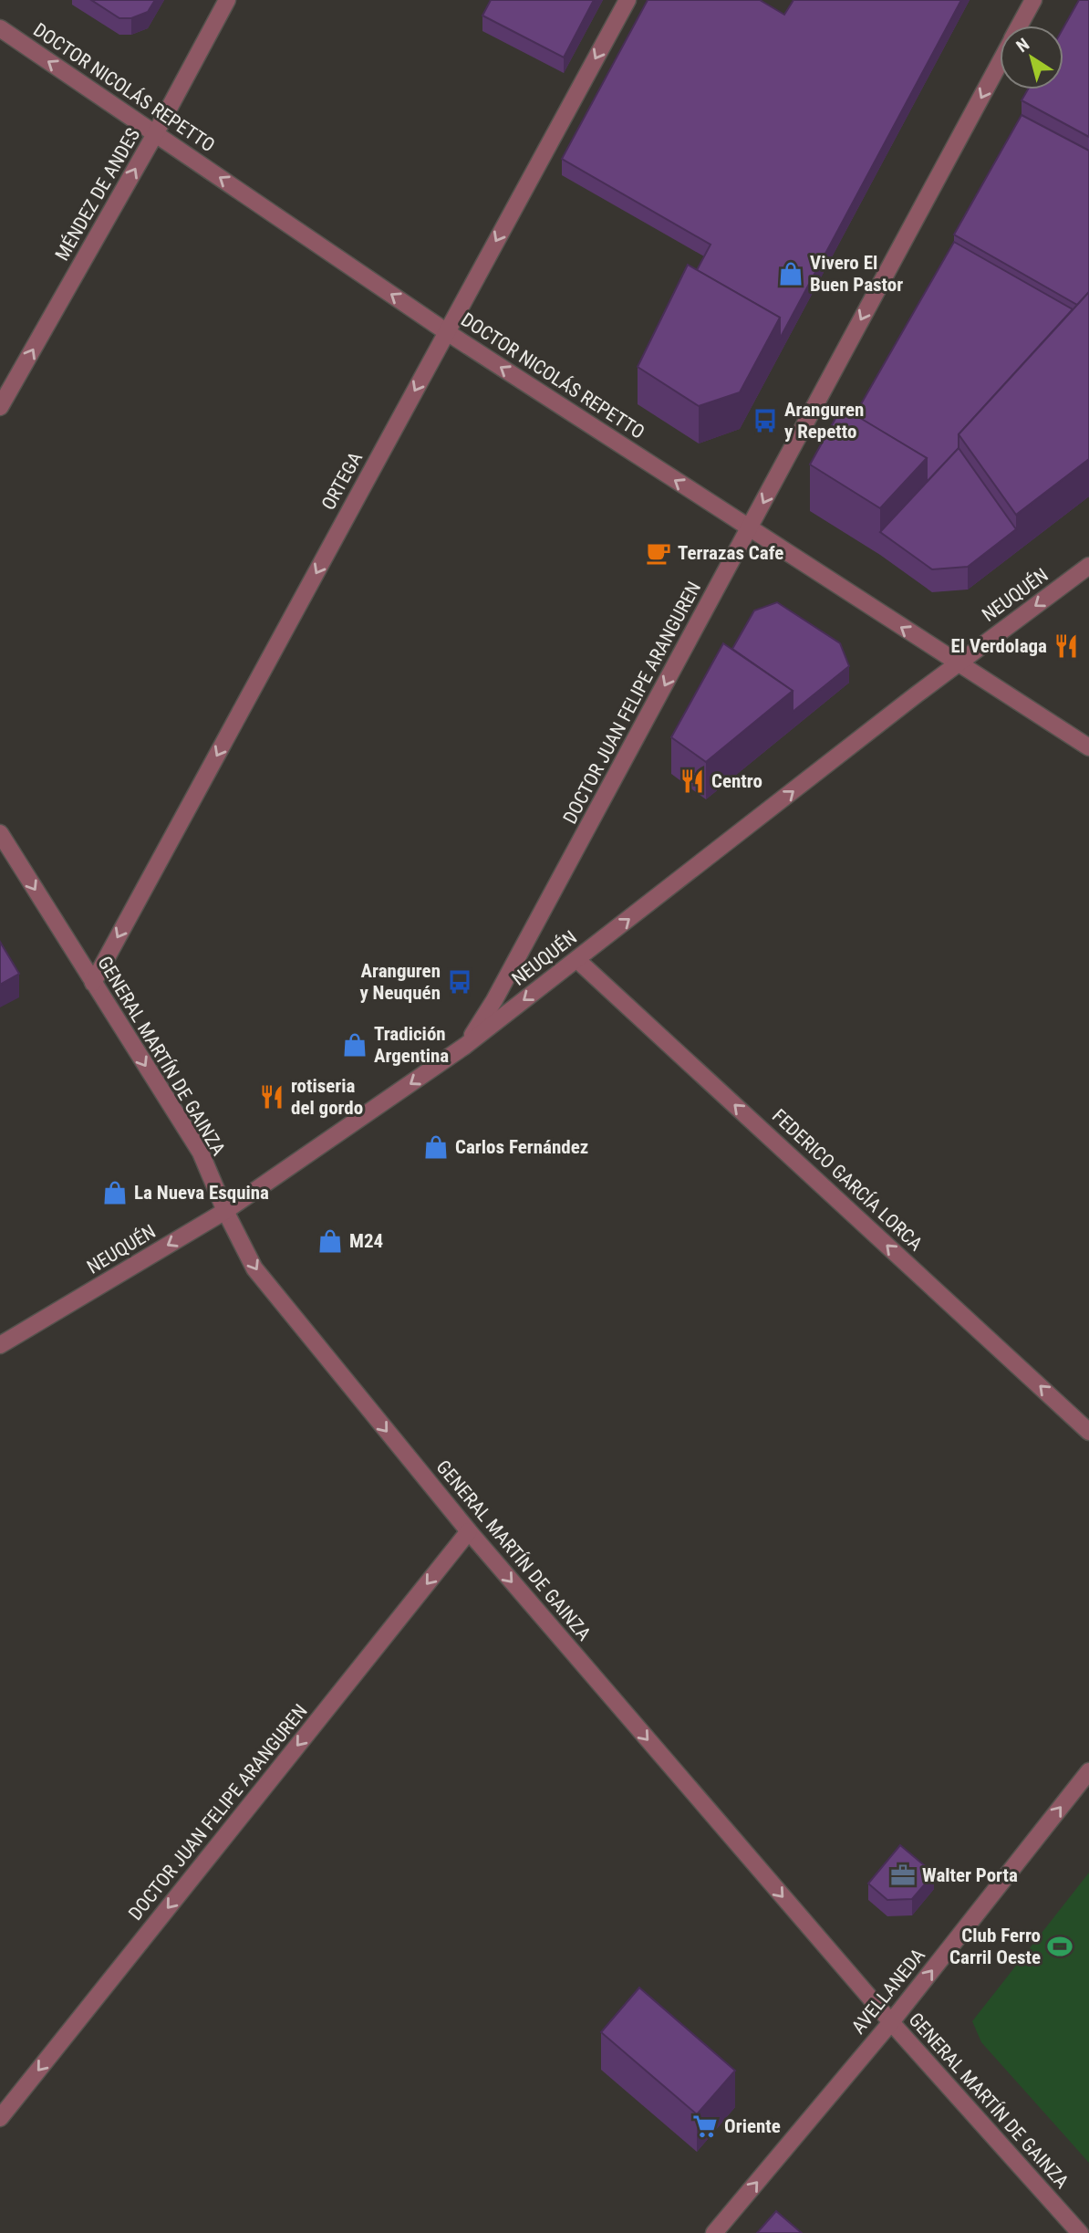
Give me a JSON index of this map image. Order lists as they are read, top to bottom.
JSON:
{
  "streets": {
    "street": [
      "DOCTOR NICOLÁS REPETTO",
      "MÉNDEZ DE ANDES",
      "ORTEGA",
      "NEUQUÉN",
      "DOCTOR JUAN FELIPE ARANGUREN",
      "GENERAL MARTÍN DE GAINZA",
      "FEDERICO GARCÍA LORCA",
      "AVELLANEDA"
    ]
  },
  "crossings": [
    ["DOCTOR NICOLÁS REPETTO", "MÉNDEZ DE ANDES"],
    ["DOCTOR NICOLÁS REPETTO", "ORTEGA"],
    ["DOCTOR NICOLÁS REPETTO", "NEUQUÉN"],
    ["DOCTOR NICOLÁS REPETTO", "DOCTOR JUAN FELIPE ARANGUREN"],
    ["ORTEGA", "GENERAL MARTÍN DE GAINZA"],
    ["NEUQUÉN", "DOCTOR JUAN FELIPE ARANGUREN"],
    ["NEUQUÉN", "GENERAL MARTÍN DE GAINZA"],
    ["NEUQUÉN", "FEDERICO GARCÍA LORCA"],
    ["DOCTOR JUAN FELIPE ARANGUREN", "GENERAL MARTÍN DE GAINZA"],
    ["GENERAL MARTÍN DE GAINZA", "AVELLANEDA"]
  ],
  "one_way": [
    "DOCTOR NICOLÁS REPETTO",
    "MÉNDEZ DE ANDES",
    "ORTEGA",
    "DOCTOR JUAN FELIPE ARANGUREN",
    "GENERAL MARTÍN DE GAINZA",
    "FEDERICO GARCÍA LORCA",
    "AVELLANEDA"
  ],
  "places": {
    "shop": [
      "Vivero El Buen Pastor",
      "Tradición Argentina",
      "Carlos Fernández",
      "La Nueva Esquina",
      "M24"
    ],
    "bus stop": ["Aranguren y Repetto", "Aranguren y Neuquén"],
    "cafe": ["Terrazas Cafe"],
    "restaurant": ["El Verdolaga", "Centro", "rotiseria del gordo"],
    "office": ["Walter Porta"],
    "sports": ["Club Ferro Carril Oeste"],
    "supermarket": ["Oriente"]
  },
  "north": "top left"
}
